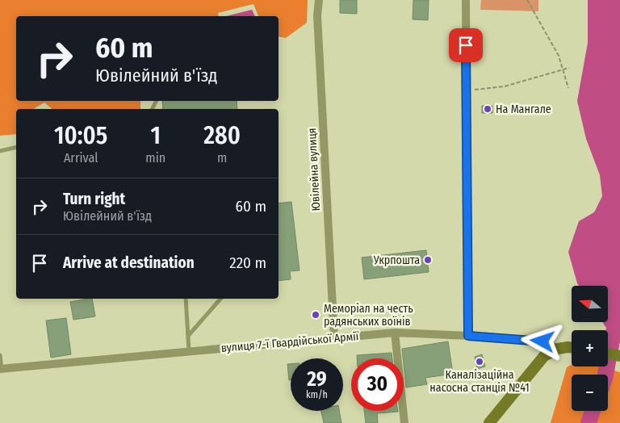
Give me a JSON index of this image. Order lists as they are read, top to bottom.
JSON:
{
  "streets": {
    "main road": ["вулиця 7-ї Гвардійської Армії"],
    "street": ["Ювілейна вулиця"]
  },
  "crossings": [
    ["Ювілейна вулиця", "вулиця 7-ї Гвардійської Армії"]
  ],
  "places": [
    "На Мангале",
    "Укрпошта",
    "Меморіал на честь радянських воїнів",
    "Каналізаційна насосна станція №41"
  ],
  "north": "left",
  "page": {
    "turn": ["60 m", "Ювілейний в'їзд"],
    "eta": [
      "10:05",
      "Arrival",
      "1",
      "min",
      "280",
      "m"
    ],
    "list": [
      {
        "name": "Turn right",
        "note": "Ювілейний в'їзд",
        "value": "60 m"
      },
      {
        "name": "Arrive at destination",
        "value": "220 m"
      }
    ],
    "map_buttons": ["+", "−"],
    "speed": "29 km/h",
    "limit": "30"
  }
}
